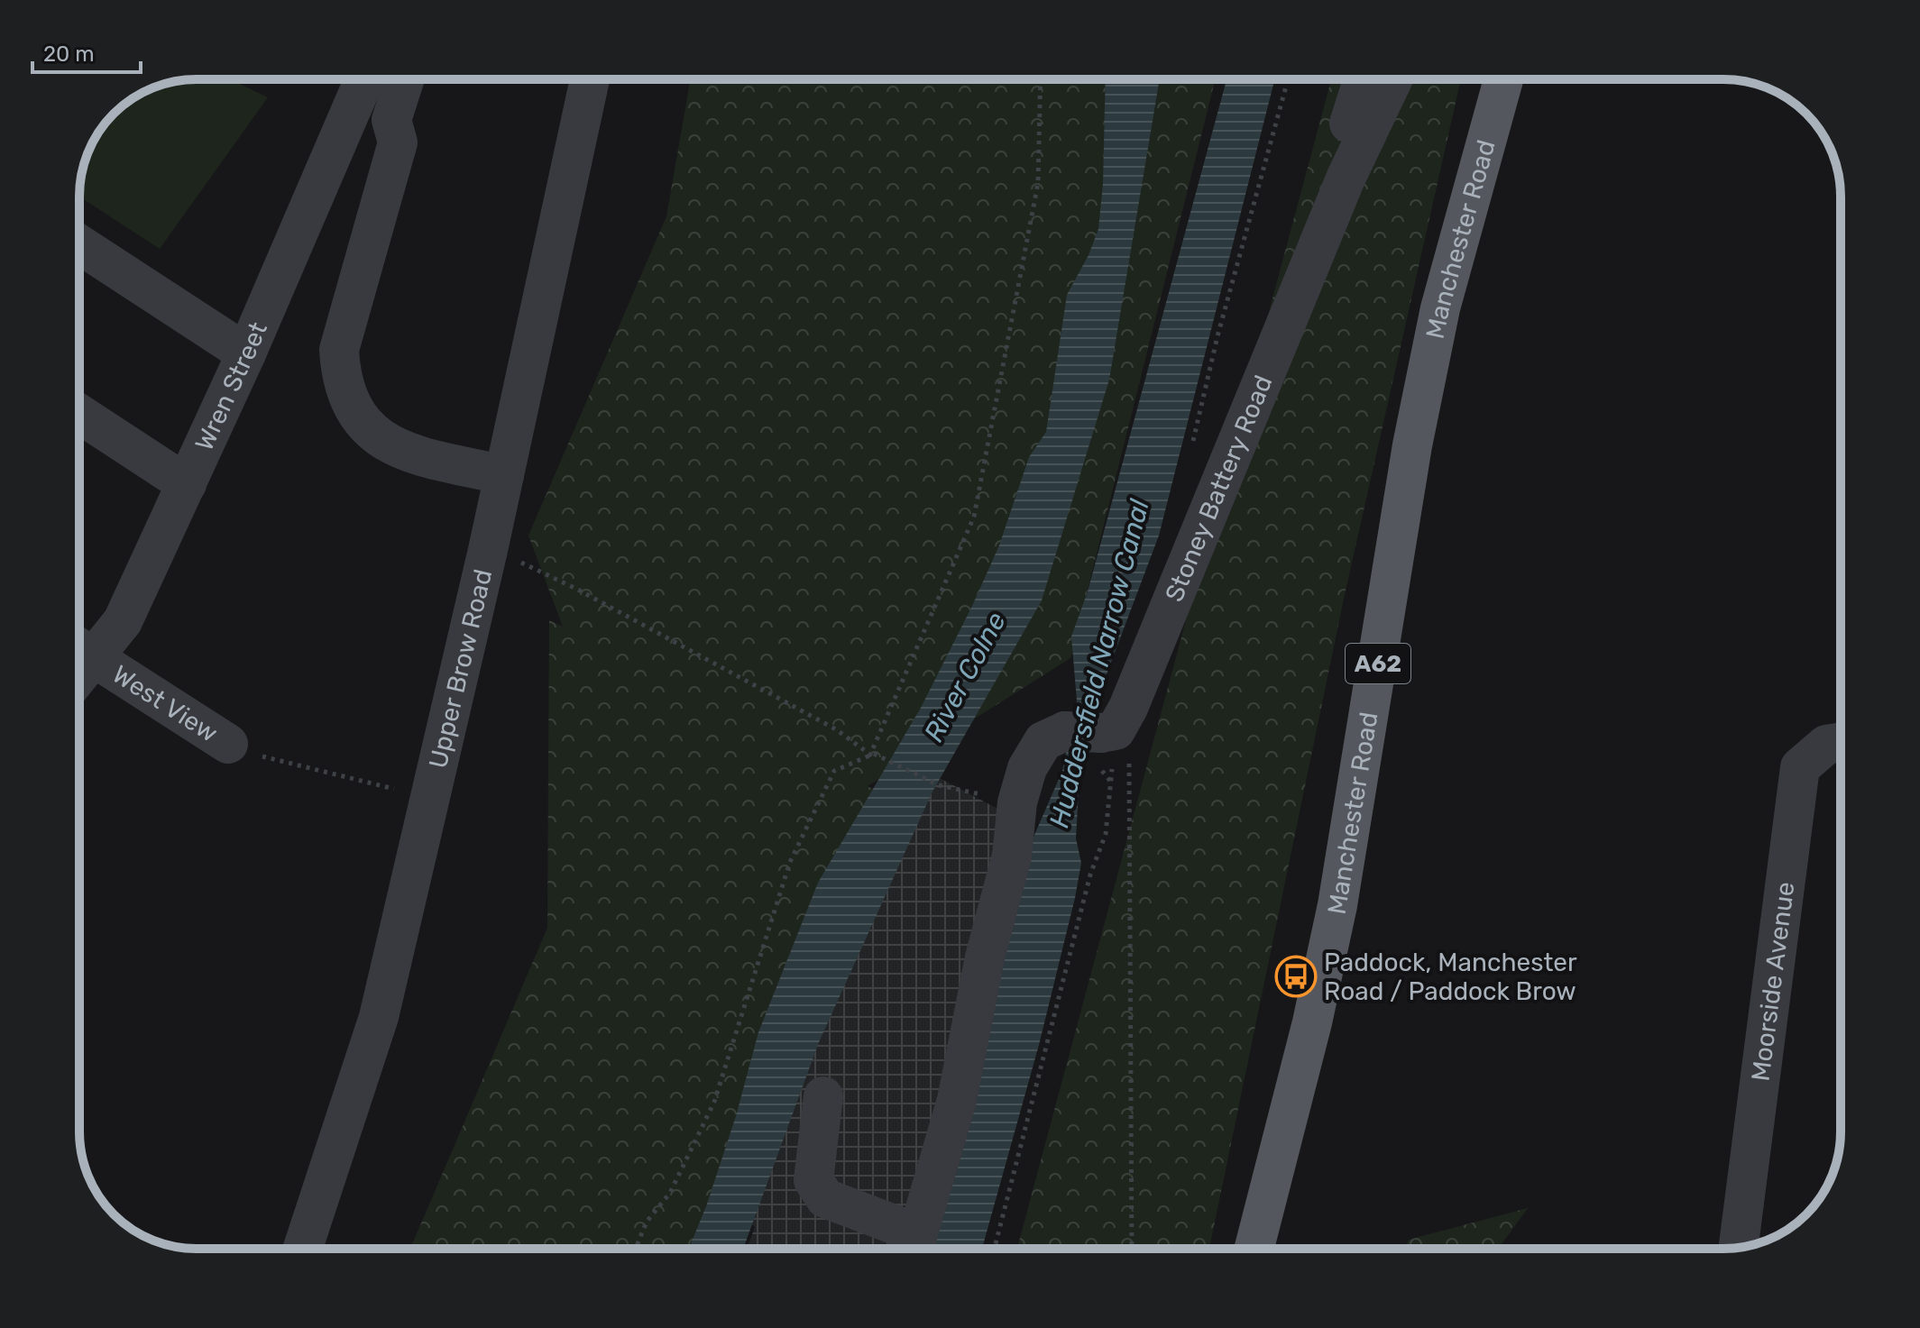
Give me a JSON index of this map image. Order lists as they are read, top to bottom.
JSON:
{
  "streets": {
    "main road": ["Manchester Road", "A62"],
    "street": [
      "Wren Street",
      "Stoney Battery Road",
      "Upper Brow Road",
      "West View",
      "Moorside Avenue"
    ]
  },
  "crossings": [
    ["Wren Street", "West View"]
  ],
  "water": ["Huddersfield Narrow Canal", "River Colne"],
  "places": {
    "bus stop": ["Paddock, Manchester Road / Paddock Brow"]
  },
  "scale_bar": "20 m"
}
